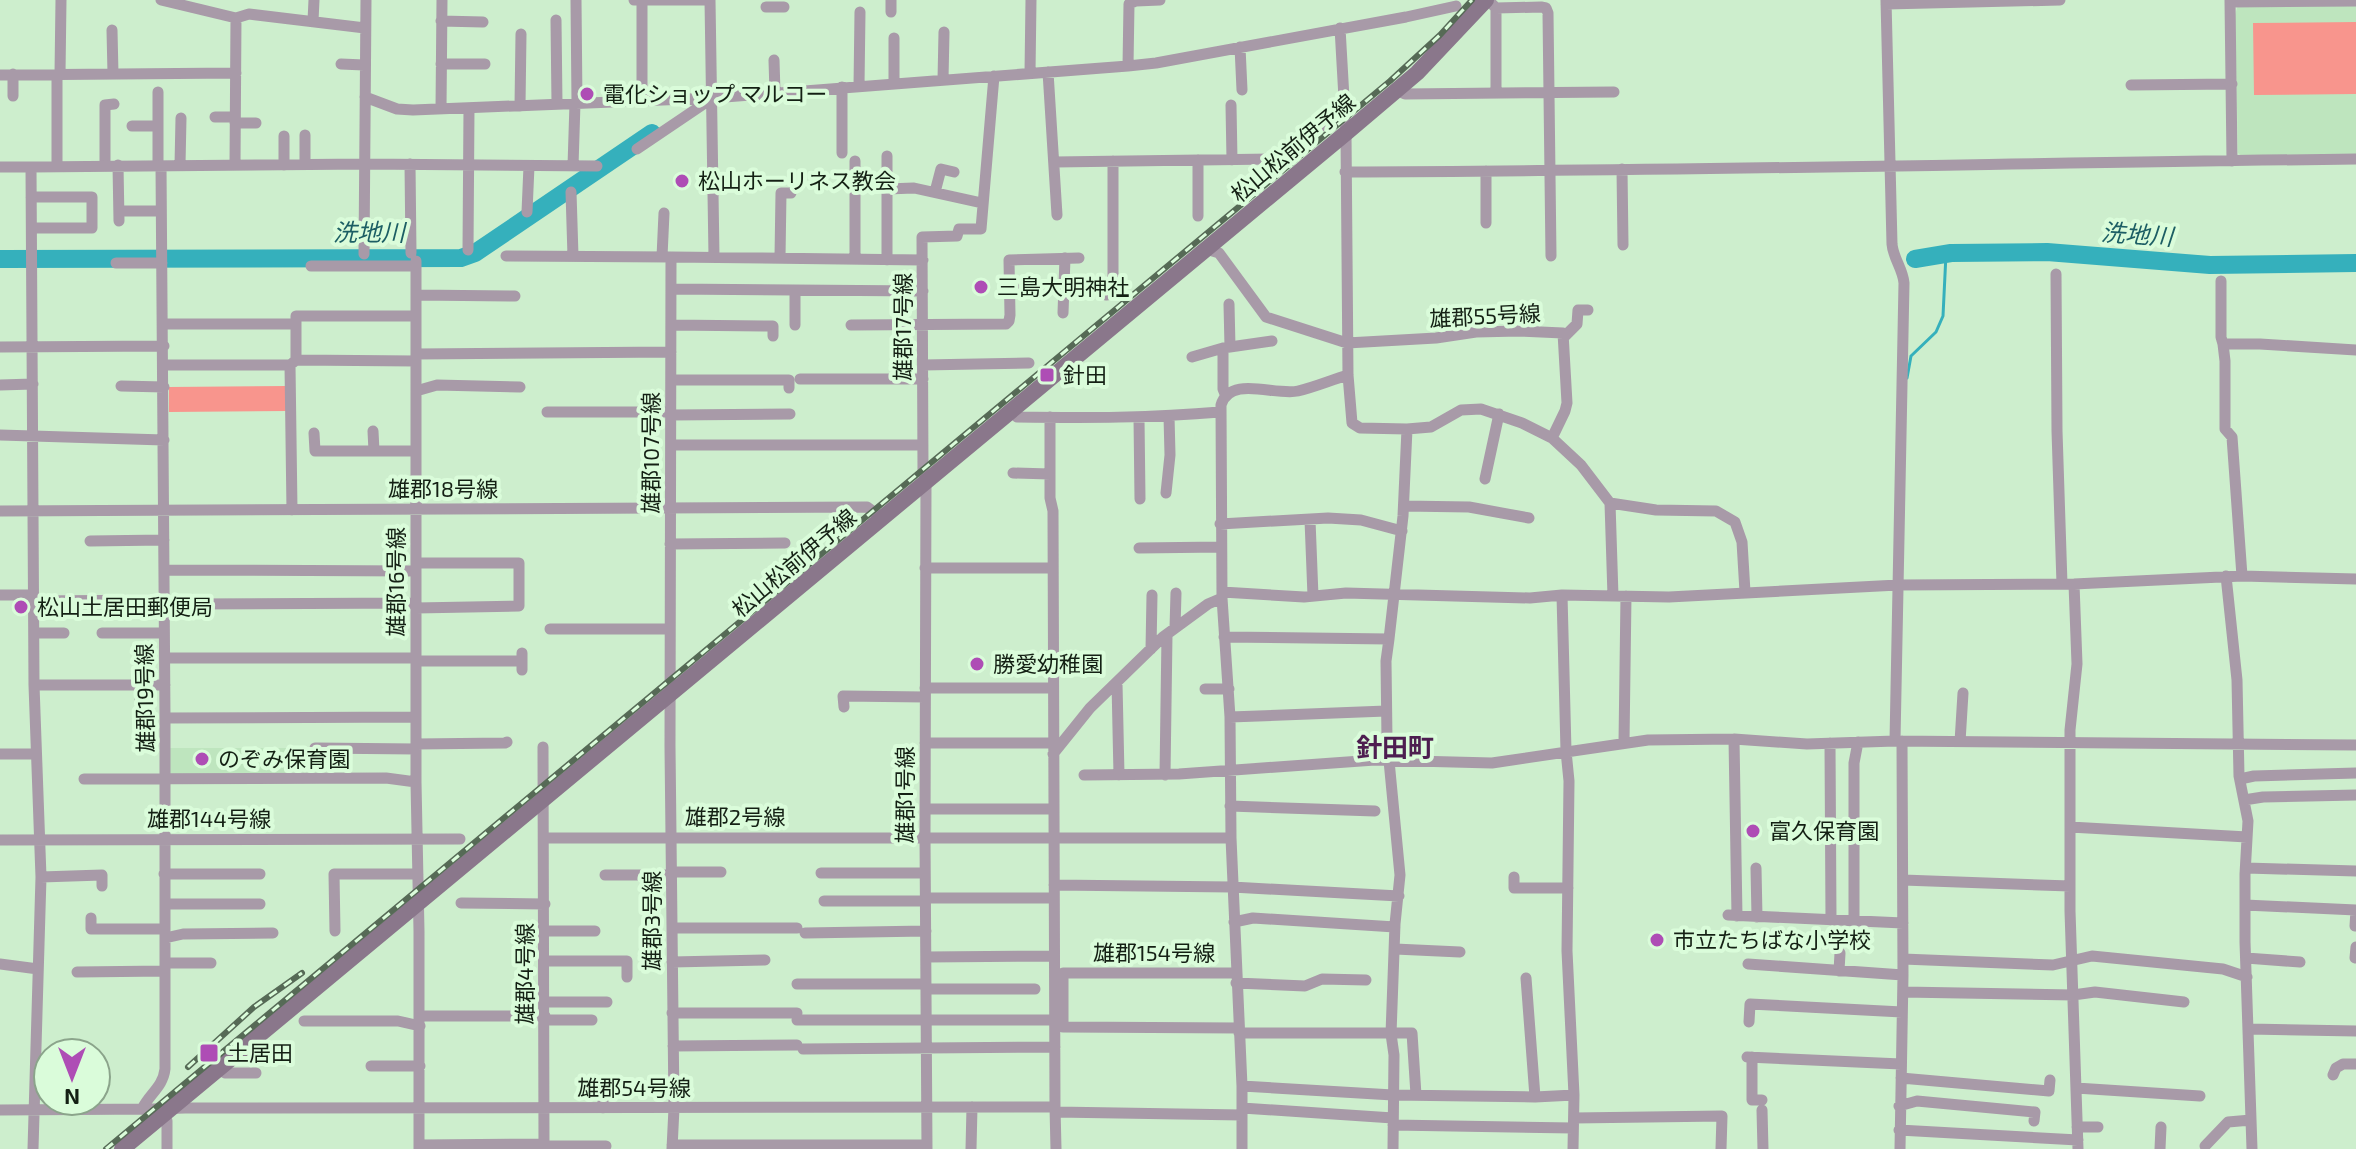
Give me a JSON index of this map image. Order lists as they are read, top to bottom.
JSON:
{
  "streets": {
    "main road": ["松山松前伊予線"],
    "street": [
      "雄郡55号線",
      "雄郡17号線",
      "雄郡107号線",
      "雄郡18号線",
      "雄郡16号線",
      "雄郡19号線",
      "雄郡1号線",
      "雄郡2号線",
      "雄郡144号線",
      "雄郡3号線",
      "雄郡154号線",
      "雄郡4号線",
      "雄郡54号線"
    ]
  },
  "crossings": [
    ["松山松前伊予線", "雄郡55号線"],
    ["松山松前伊予線", "雄郡17号線"],
    ["松山松前伊予線", "雄郡107号線"],
    ["松山松前伊予線", "雄郡18号線"],
    ["松山松前伊予線", "雄郡16号線"],
    ["松山松前伊予線", "雄郡19号線"],
    ["松山松前伊予線", "雄郡1号線"],
    ["松山松前伊予線", "雄郡3号線"],
    ["松山松前伊予線", "雄郡4号線"],
    ["松山松前伊予線", "雄郡54号線"],
    ["雄郡17号線", "雄郡1号線"],
    ["雄郡107号線", "雄郡18号線"],
    ["雄郡107号線", "雄郡3号線"],
    ["雄郡18号線", "雄郡16号線"],
    ["雄郡18号線", "雄郡19号線"],
    ["雄郡16号線", "雄郡144号線"],
    ["雄郡16号線", "雄郡54号線"],
    ["雄郡19号線", "雄郡144号線"],
    ["雄郡19号線", "雄郡54号線"],
    ["雄郡1号線", "雄郡2号線"],
    ["雄郡1号線", "雄郡54号線"],
    ["雄郡2号線", "雄郡3号線"],
    ["雄郡2号線", "雄郡4号線"],
    ["雄郡3号線", "雄郡54号線"],
    ["雄郡4号線", "雄郡54号線"]
  ],
  "districts": ["針田町"],
  "water": ["洗地川"],
  "places": {
    "other": [
      "電化ショップ マルコー",
      "松山ホーリネス教会",
      "三島大明神社",
      "松山土居田郵便局",
      "勝愛幼稚園",
      "のぞみ保育園",
      "富久保育園",
      "市立たちばな小学校"
    ],
    "transit": ["針田", "土居田"]
  },
  "north": "bottom"
}
